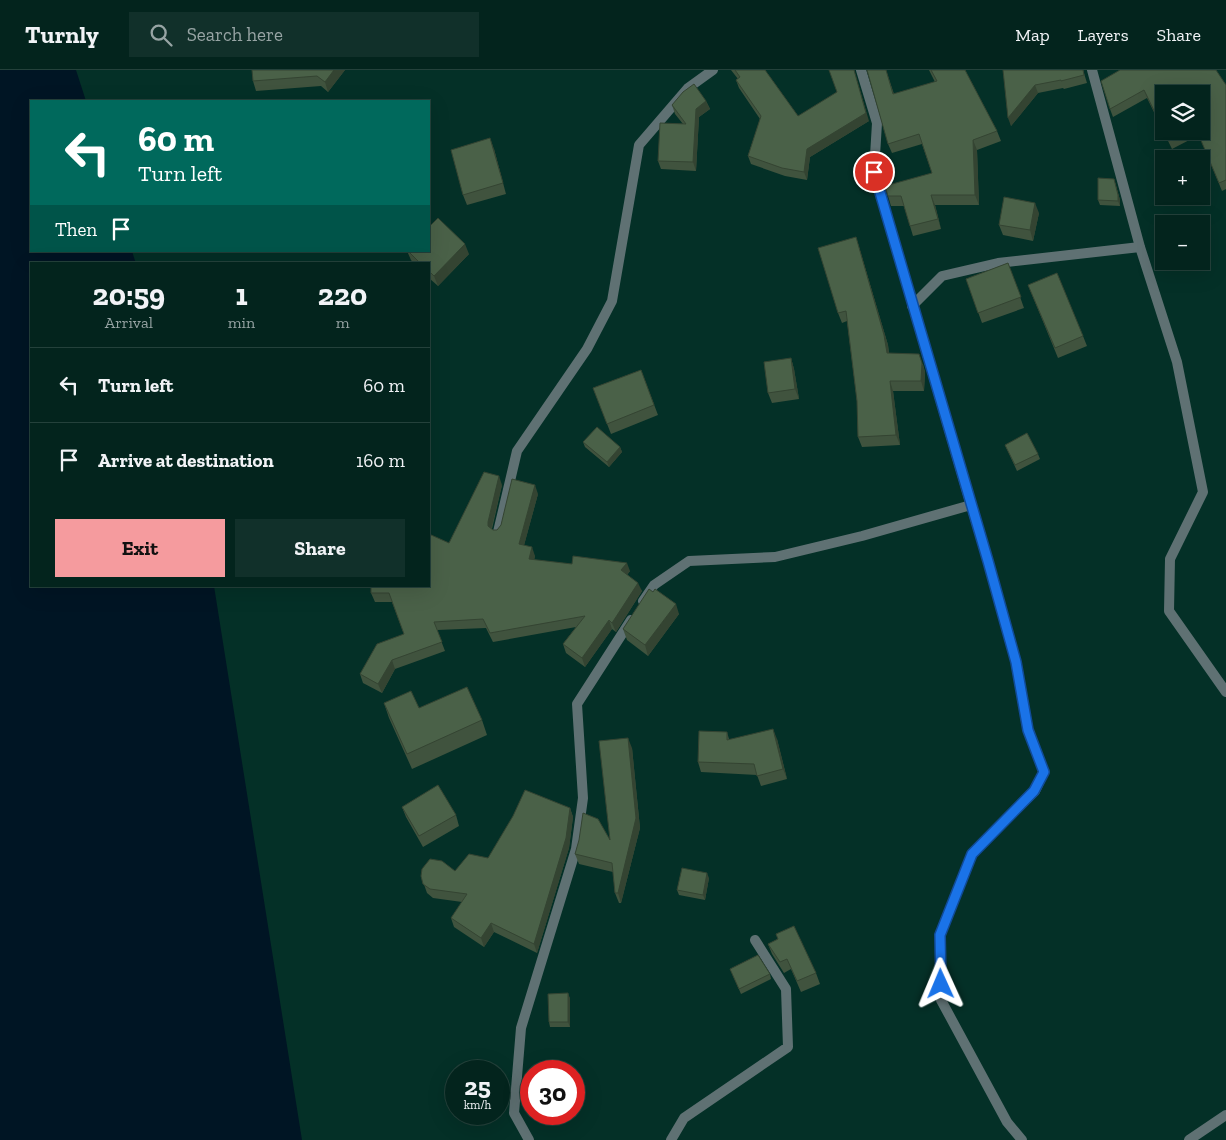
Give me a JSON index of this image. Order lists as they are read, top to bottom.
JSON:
{
  "page": {
    "header": "Turnly",
    "search": "Search here",
    "nav": ["Map", "Layers", "Share"],
    "map_buttons": ["+", "−"],
    "turn": ["60 m", "Turn left"],
    "then": "Then",
    "eta": [
      "20:59",
      "Arrival",
      "1",
      "min",
      "220",
      "m"
    ],
    "list": [
      {
        "name": "Turn left",
        "value": "60 m"
      },
      {
        "name": "Arrive at destination",
        "value": "160 m"
      }
    ],
    "buttons": ["Exit", "Share"],
    "speed": "25 km/h",
    "limit": "30"
  }
}
